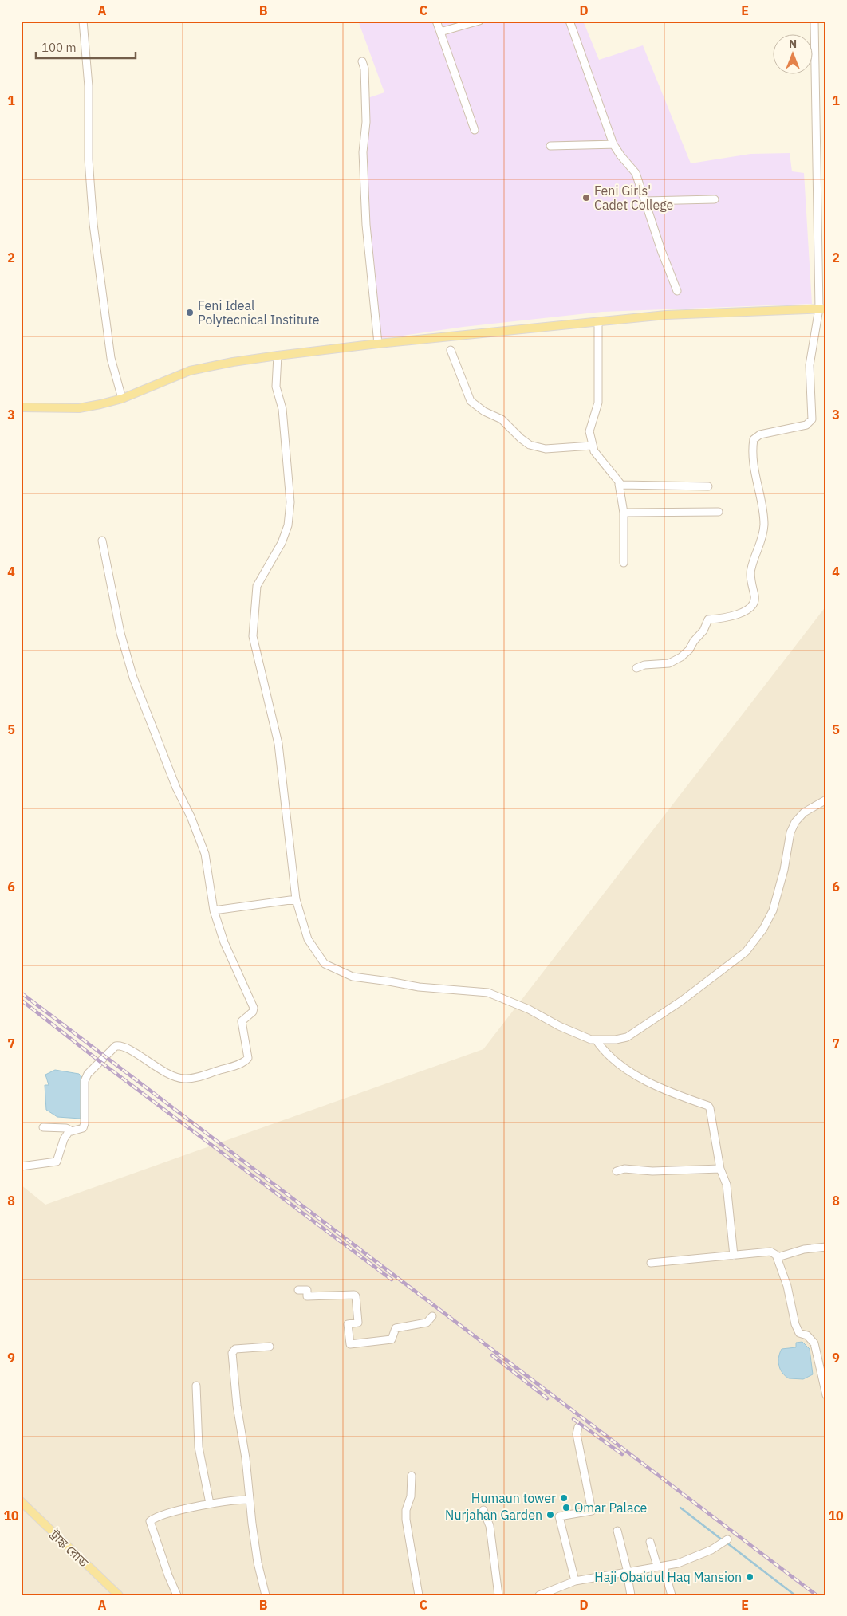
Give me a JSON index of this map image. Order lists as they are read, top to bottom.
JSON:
{
  "streets": {
    "main road": ["ট্রাঙ্ক রোড"]
  },
  "places": [
    "Feni Girls' Cadet College",
    "Feni Ideal Polytecnical Institute",
    "Humaun tower",
    "Omar Palace",
    "Nurjahan Garden",
    "Haji Obaidul Haq Mansion"
  ],
  "scale_bar": "100 m",
  "north": "top",
  "grid": {
    "columns": [
      "A",
      "B",
      "C",
      "D",
      "E"
    ],
    "rows": [
      "1",
      "2",
      "3",
      "4",
      "5",
      "6",
      "7",
      "8",
      "9",
      "10"
    ]
  }
}
